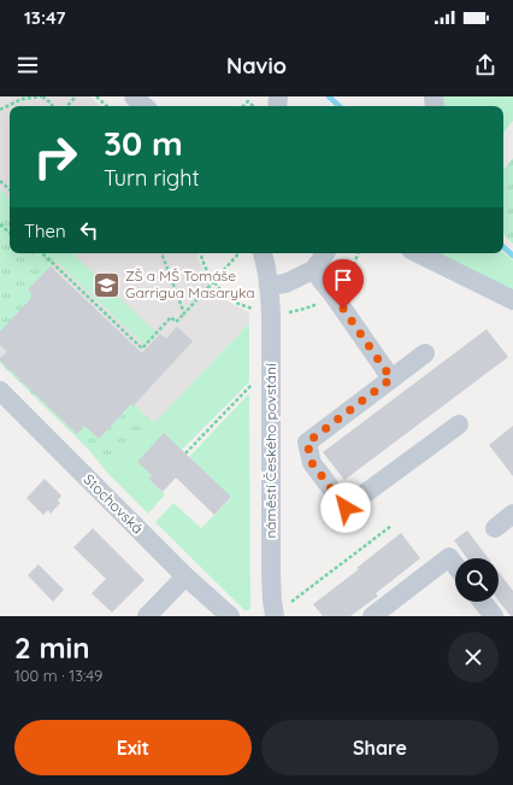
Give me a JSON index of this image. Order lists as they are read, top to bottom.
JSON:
{
  "streets": {
    "street": ["náměstí Českého povstání", "Stochovská"]
  },
  "places": {
    "school or university": ["ZŠ a MŠ Tomáše Garrigua Masaryka"]
  },
  "page": {
    "status": "13:47",
    "header": "Navio",
    "turn": ["30 m", "Turn right"],
    "then": "Then",
    "heading": ["2 min", "100 m · 13:49"],
    "buttons": ["Exit", "Share"]
  }
}
